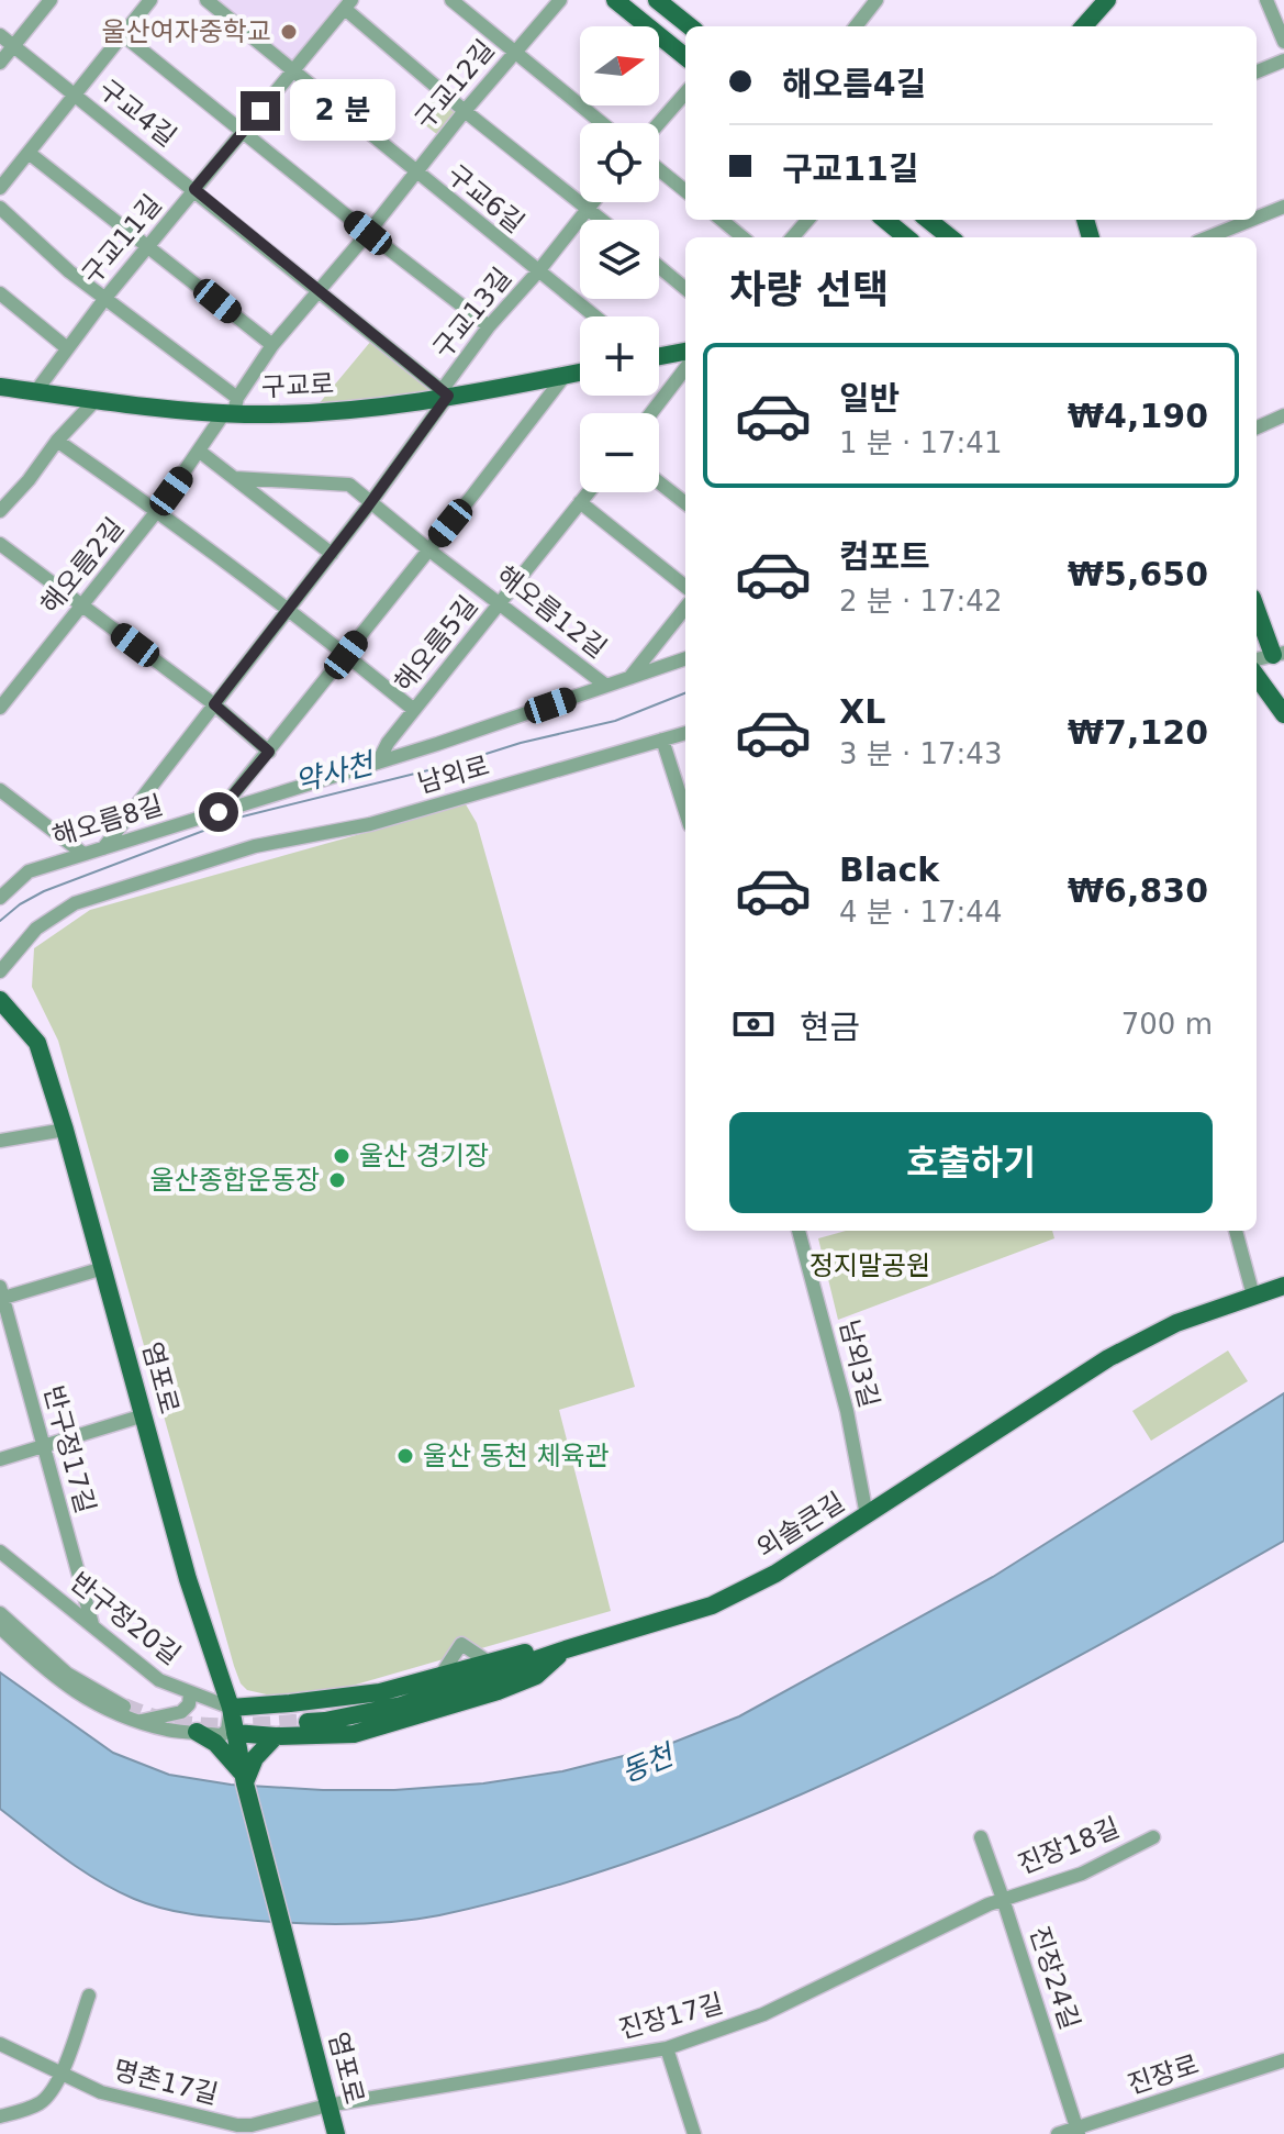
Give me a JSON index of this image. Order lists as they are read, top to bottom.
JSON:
{
  "streets": {
    "main road": ["구교로", "염포로", "외솔큰길"],
    "street": [
      "구교12길",
      "구교4길",
      "구교6길",
      "구교11길",
      "구교13길",
      "해오름2길",
      "해오름12길",
      "해오름5길",
      "남외로",
      "해오름8길",
      "남외3길",
      "반구정17길",
      "반구정20길",
      "진장18길",
      "진장24길",
      "진장17길",
      "진장로",
      "명촌17길"
    ]
  },
  "crossings": [
    ["구교12길", "구교4길"],
    ["구교12길", "구교6길"],
    ["구교12길", "구교로"],
    ["구교12길", "해오름2길"],
    ["구교4길", "구교11길"],
    ["구교4길", "구교13길"],
    ["구교4길", "구교로"],
    ["구교6길", "구교11길"],
    ["구교6길", "구교13길"],
    ["구교11길", "구교로"],
    ["구교13길", "구교로"],
    ["구교13길", "해오름12길"],
    ["구교13길", "해오름8길"],
    ["구교로", "해오름2길"],
    ["해오름12길", "해오름5길"],
    ["해오름12길", "해오름8길"],
    ["해오름5길", "해오름8길"],
    ["남외3길", "외솔큰길"],
    ["염포로", "반구정20길"],
    ["염포로", "진장17길"],
    ["염포로", "명촌17길"],
    ["반구정17길", "반구정20길"],
    ["진장18길", "진장24길"],
    ["진장18길", "진장17길"],
    ["진장24길", "진장17길"],
    ["진장24길", "진장로"],
    ["진장17길", "명촌17길"]
  ],
  "water": ["약사천", "동천"],
  "parks": ["정지말공원"],
  "places": [
    "울산여자중학교",
    "울산 경기장",
    "울산종합운동장",
    "울산 동천 체육관"
  ],
  "north": "right",
  "page": {
    "map_buttons": ["+", "−"],
    "banner": ["해오름4길", "구교11길"],
    "bubble": "2 분",
    "heading": "차량 선택",
    "list": [
      {
        "name": "일반",
        "note": "1 분 · 17:41",
        "value": "₩4,190"
      },
      {
        "name": "컴포트",
        "note": "2 분 · 17:42",
        "value": "₩5,650"
      },
      {
        "name": "XL",
        "note": "3 분 · 17:43",
        "value": "₩7,120"
      },
      {
        "name": "Black",
        "note": "4 분 · 17:44",
        "value": "₩6,830"
      }
    ],
    "pay": ["현금", "700 m"],
    "buttons": "호출하기"
  }
}
